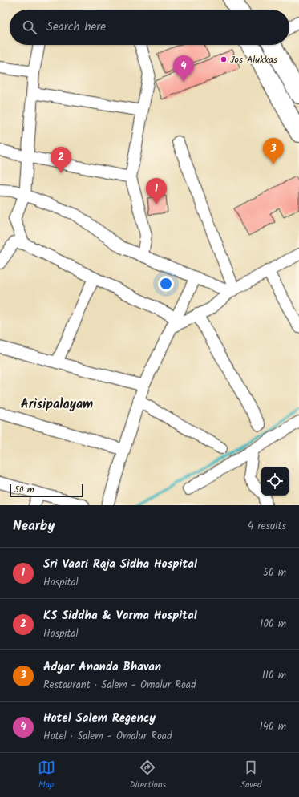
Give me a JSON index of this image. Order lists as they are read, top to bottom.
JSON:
{
  "districts": ["Arisipalayam"],
  "places": ["Jos Alukkas"],
  "scale_bar": "50 m",
  "page": {
    "search": "Search here",
    "pins": [
      "4",
      "3",
      "2",
      "1"
    ],
    "scale": "50 m",
    "heading": ["Nearby", "4 results"],
    "list": [
      {
        "mark": "1",
        "name": "Sri Vaari Raja Sidha Hospital",
        "note": "Hospital",
        "value": "50 m"
      },
      {
        "mark": "2",
        "name": "KS Siddha & Varma Hospital",
        "note": "Hospital",
        "value": "100 m"
      },
      {
        "mark": "3",
        "name": "Adyar Ananda Bhavan",
        "note": "Restaurant · Salem - Omalur Road",
        "value": "110 m"
      },
      {
        "mark": "4",
        "name": "Hotel Salem Regency",
        "note": "Hotel · Salem - Omalur Road",
        "value": "140 m"
      }
    ],
    "nav": ["Map", "Directions", "Saved"]
  }
}
